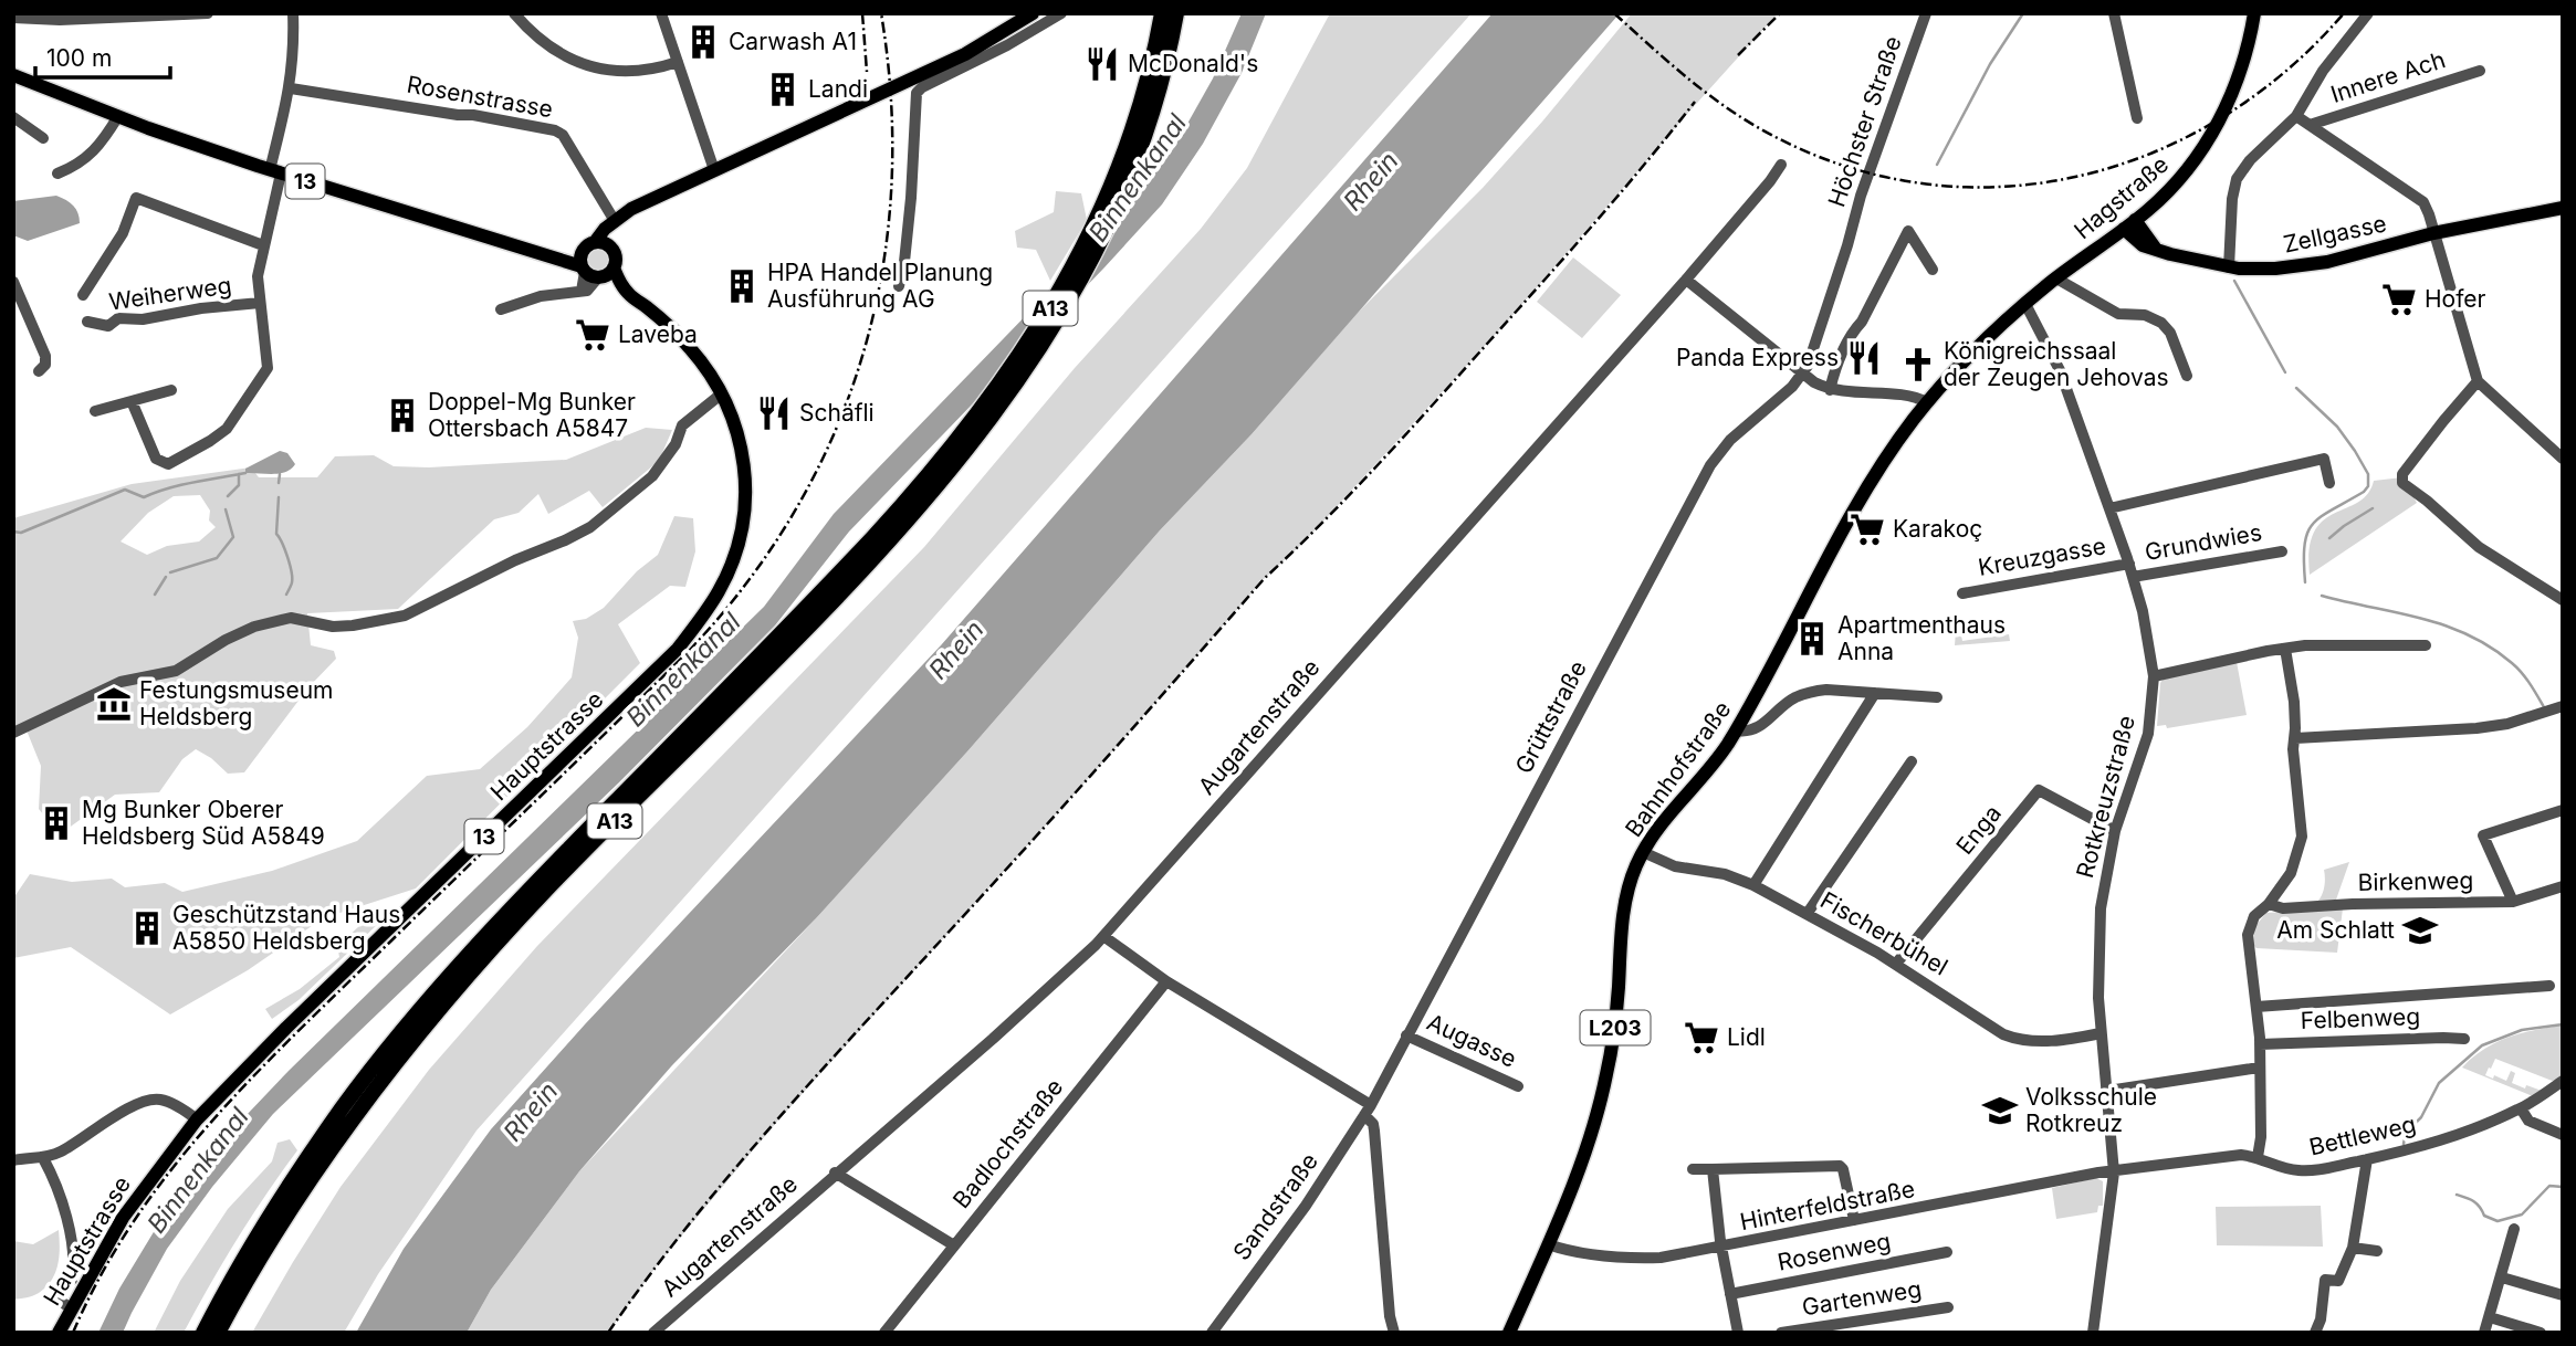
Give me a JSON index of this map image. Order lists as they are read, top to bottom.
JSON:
{
  "streets": {
    "highway": ["A13"],
    "main road": [
      "13",
      "Hagstraße",
      "Zellgasse",
      "Hauptstrasse",
      "Bahnhofstraße",
      "L203"
    ],
    "street": [
      "Innere Ach",
      "Rosenstrasse",
      "Höchster Straße",
      "Weiherweg",
      "Grundwies",
      "Kreuzgasse",
      "Grüttstraße",
      "Augartenstraße",
      "Rotkreuzstraße",
      "Enga",
      "Birkenweg",
      "Fischerbühel",
      "Felbenweg",
      "Augasse",
      "Bettleweg",
      "Badlochstraße",
      "Hinterfeldstraße",
      "Sandstraße",
      "Rosenweg",
      "Gartenweg"
    ]
  },
  "crossings": [
    ["Innere Ach", "Zellgasse"],
    ["Höchster Straße", "Grüttstraße"],
    ["13", "Hauptstrasse"],
    ["Hagstraße", "Zellgasse"],
    ["Hagstraße", "Bahnhofstraße"],
    ["Hagstraße", "Rotkreuzstraße"],
    ["Grundwies", "Rotkreuzstraße"],
    ["Kreuzgasse", "Rotkreuzstraße"],
    ["Grüttstraße", "Augasse"],
    ["Grüttstraße", "Sandstraße"],
    ["Bahnhofstraße", "Fischerbühel"],
    ["Bahnhofstraße", "Hinterfeldstraße"],
    ["Rotkreuzstraße", "Enga"],
    ["Rotkreuzstraße", "Fischerbühel"],
    ["Rotkreuzstraße", "Bettleweg"],
    ["Rotkreuzstraße", "Hinterfeldstraße"],
    ["Enga", "Fischerbühel"],
    ["Bettleweg", "Hinterfeldstraße"]
  ],
  "water": ["Binnenkanal", "Rhein"],
  "places": {
    "building": [
      "Carwash A1",
      "Landi",
      "HPA Handel Planung Ausführung AG",
      "Doppel-Mg Bunker Ottersbach A5847",
      "Apartmenthaus Anna",
      "Mg Bunker Oberer Heldsberg Süd A5849",
      "Geschützstand Haus A5850 Heldsberg"
    ],
    "restaurant": ["McDonald's", "Panda Express", "Schäfli"],
    "supermarket": [
      "Hofer",
      "Laveba",
      "Karakoç",
      "Lidl"
    ],
    "church": ["Königreichssaal der Zeugen Jehovas"],
    "museum": ["Festungsmuseum Heldsberg"],
    "school or university": ["Am Schlatt", "Volksschule Rotkreuz"]
  },
  "scale_bar": "100 m"
}
